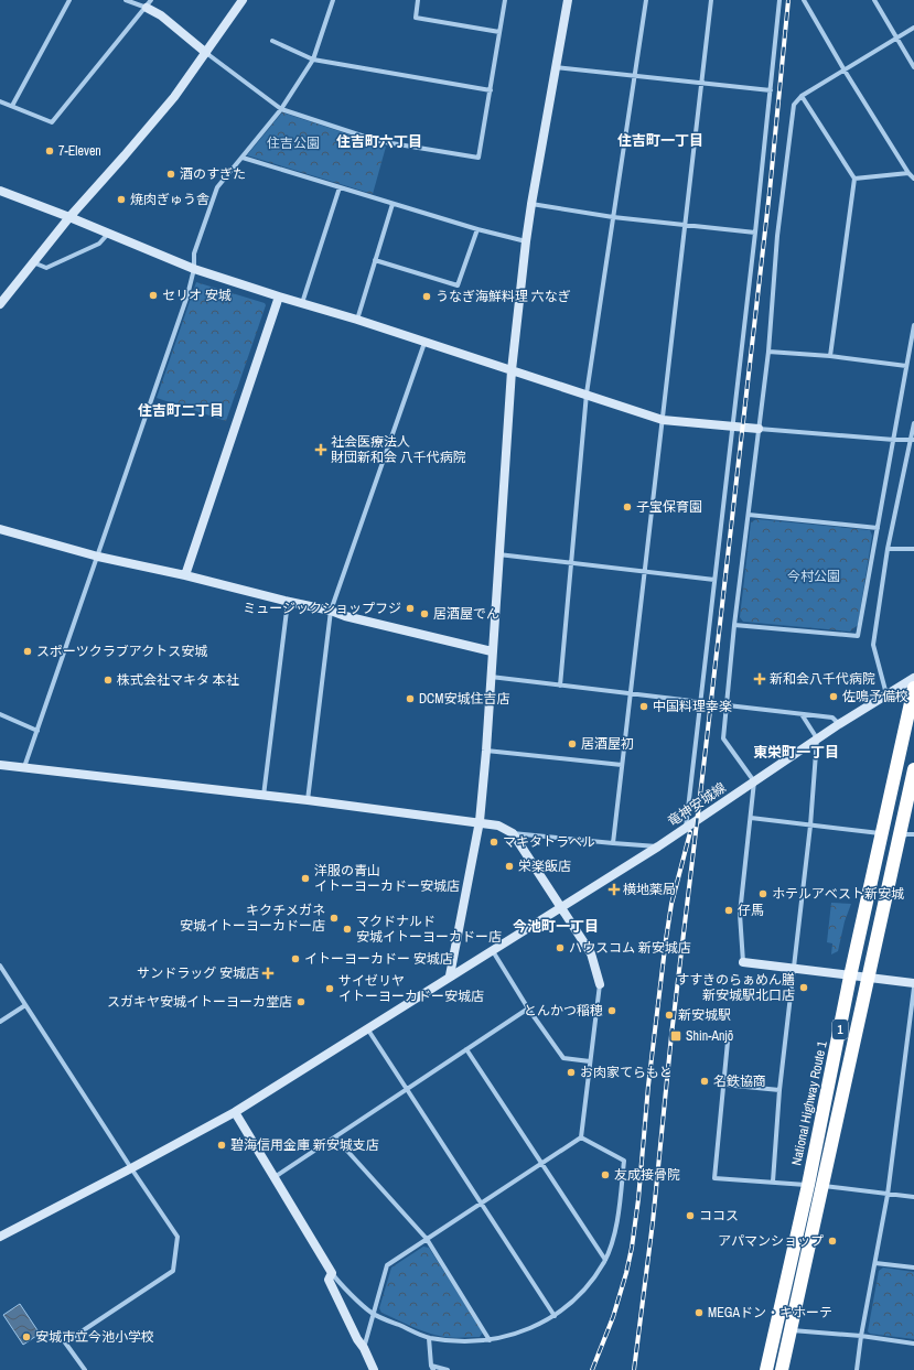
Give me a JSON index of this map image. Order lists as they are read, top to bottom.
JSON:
{
  "streets": {
    "highway": ["1", "National Highway Route 1"],
    "street": ["竜神安城線"]
  },
  "districts": [
    "住吉町一丁目",
    "住吉町六丁目",
    "住吉町二丁目",
    "東栄町一丁目",
    "今池町一丁目"
  ],
  "parks": ["住吉公園", "今村公園"],
  "places": {
    "other": [
      "7-Eleven",
      "酒のすぎた",
      "焼肉ぎゅう舎",
      "セリオ 安城",
      "うなぎ海鮮料理 六なぎ",
      "子宝保育園",
      "ミュージックショップフジ",
      "居酒屋でん",
      "スポーツクラブアクトス安城",
      "株式会社マキタ 本社",
      "佐鳴予備校",
      "DCM安城住吉店",
      "中国料理幸楽",
      "居酒屋初",
      "マキタトラベル",
      "栄楽飯店",
      "洋服の青山 イトーヨーカドー安城店",
      "ホテルアベスト新安城",
      "仔馬",
      "キクチメガネ 安城イトーヨーカドー店",
      "マクドナルド 安城イトーヨーカドー店",
      "ハウスコム 新安城店",
      "イトーヨーカドー 安城店",
      "すすきのらぁめん膳 新安城駅北口店",
      "サイゼリヤ イトーヨーカドー安城店",
      "スガキヤ安城イトーヨーカ堂店",
      "とんかつ稲穂",
      "新安城駅",
      "お肉家てらもと",
      "名鉄協商",
      "碧海信用金庫 新安城支店",
      "友成接骨院",
      "ココス",
      "アパマンショップ",
      "MEGAドン・キホーテ",
      "安城市立今池小学校"
    ],
    "health": [
      "社会医療法人 財団新和会 八千代病院",
      "新和会八千代病院",
      "横地薬局",
      "サンドラッグ 安城店"
    ],
    "transit": ["Shin-Anjō"]
  }
}
